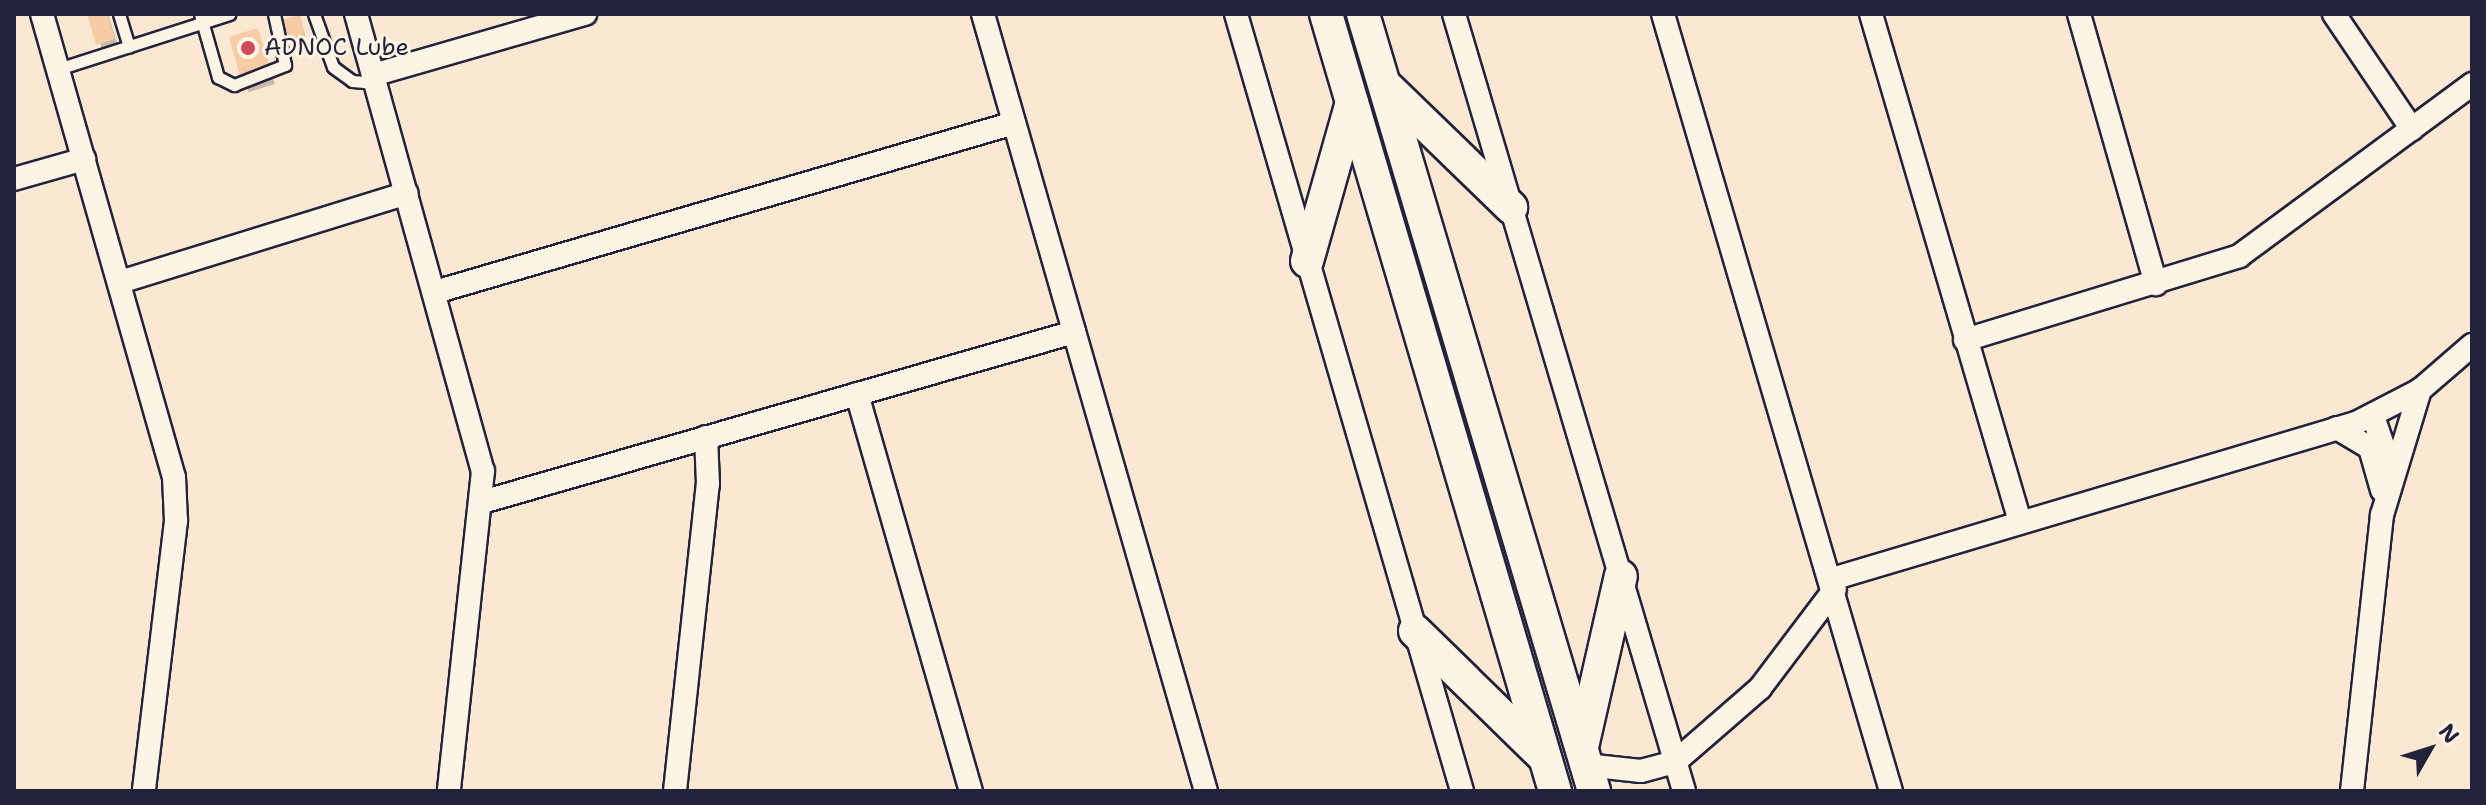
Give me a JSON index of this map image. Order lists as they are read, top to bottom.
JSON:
{
  "places": ["ADNOC Lube"],
  "north": "top right"
}
